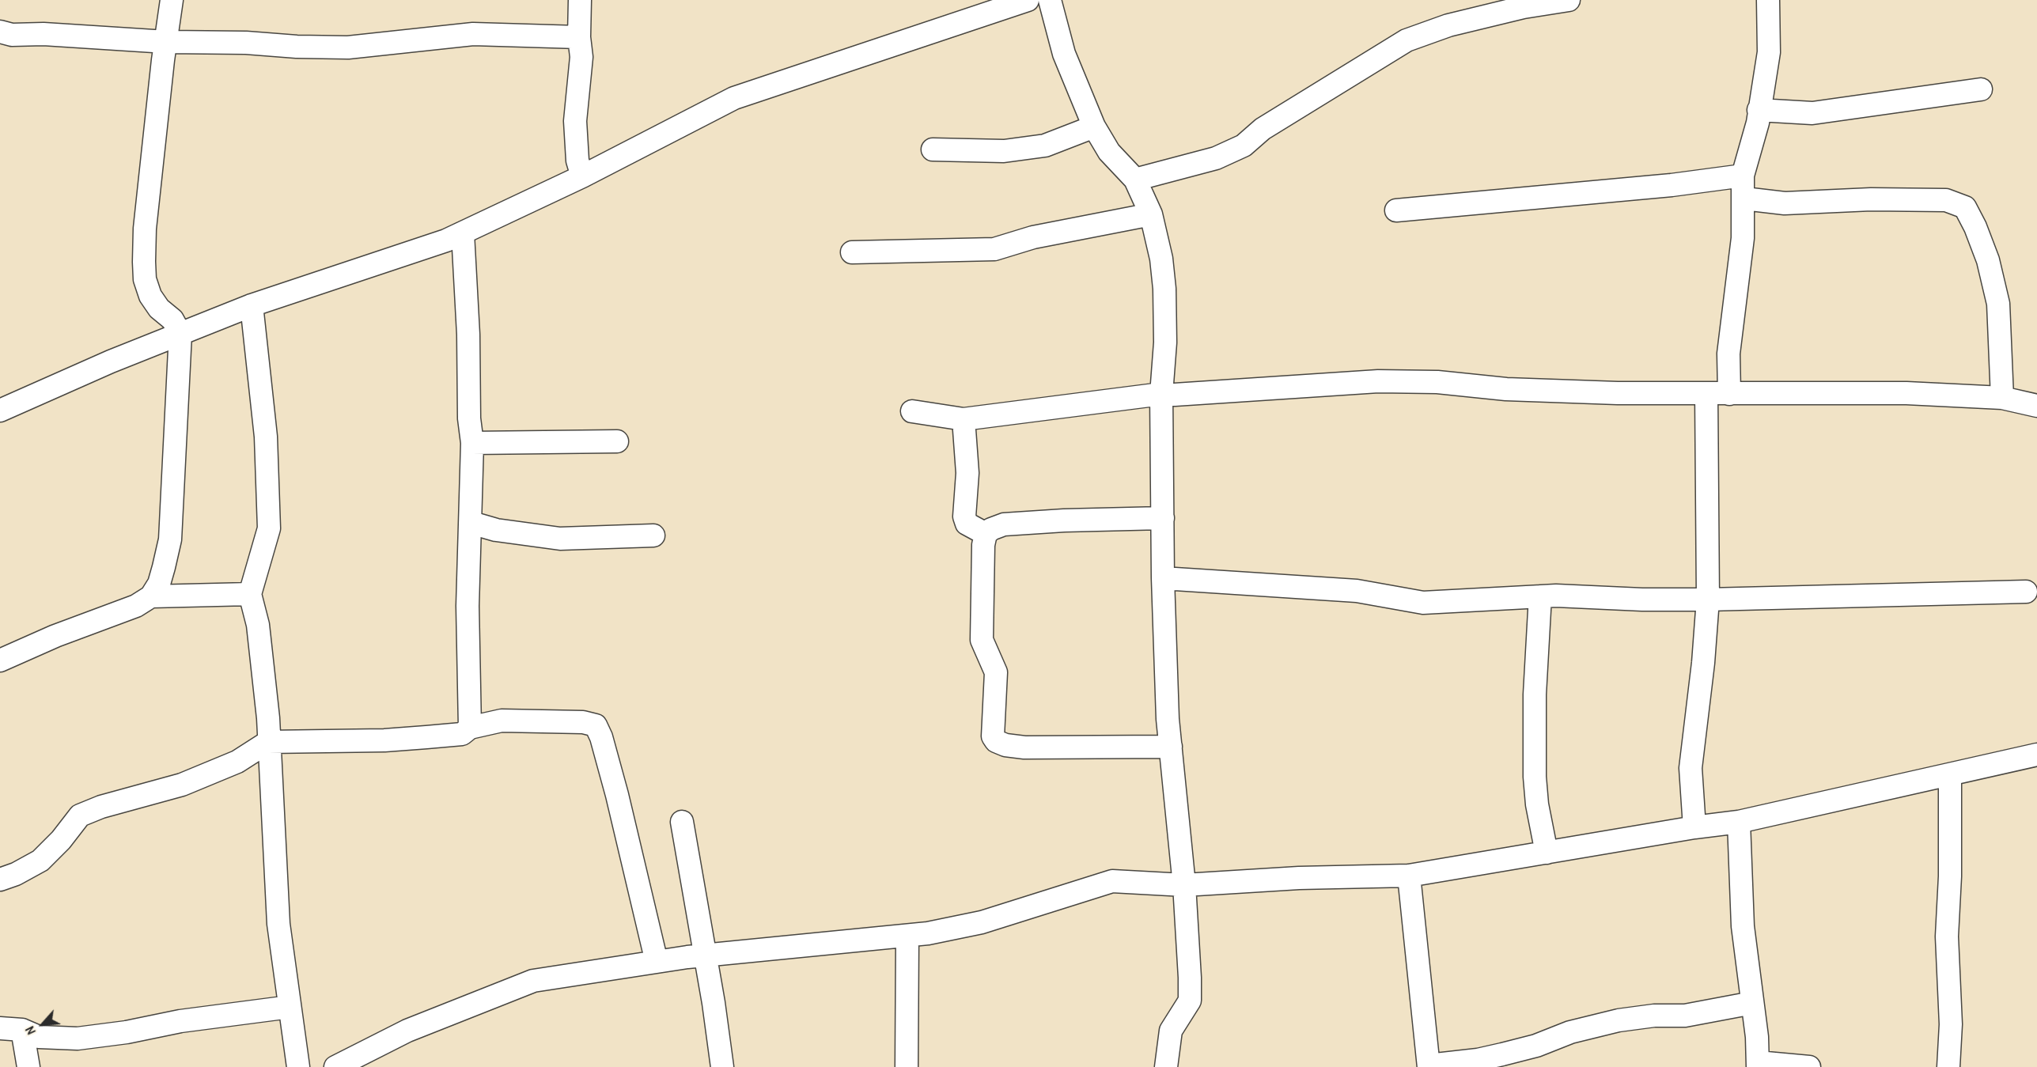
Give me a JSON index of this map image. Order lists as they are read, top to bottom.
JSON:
{
  "north": "bottom left"
}
